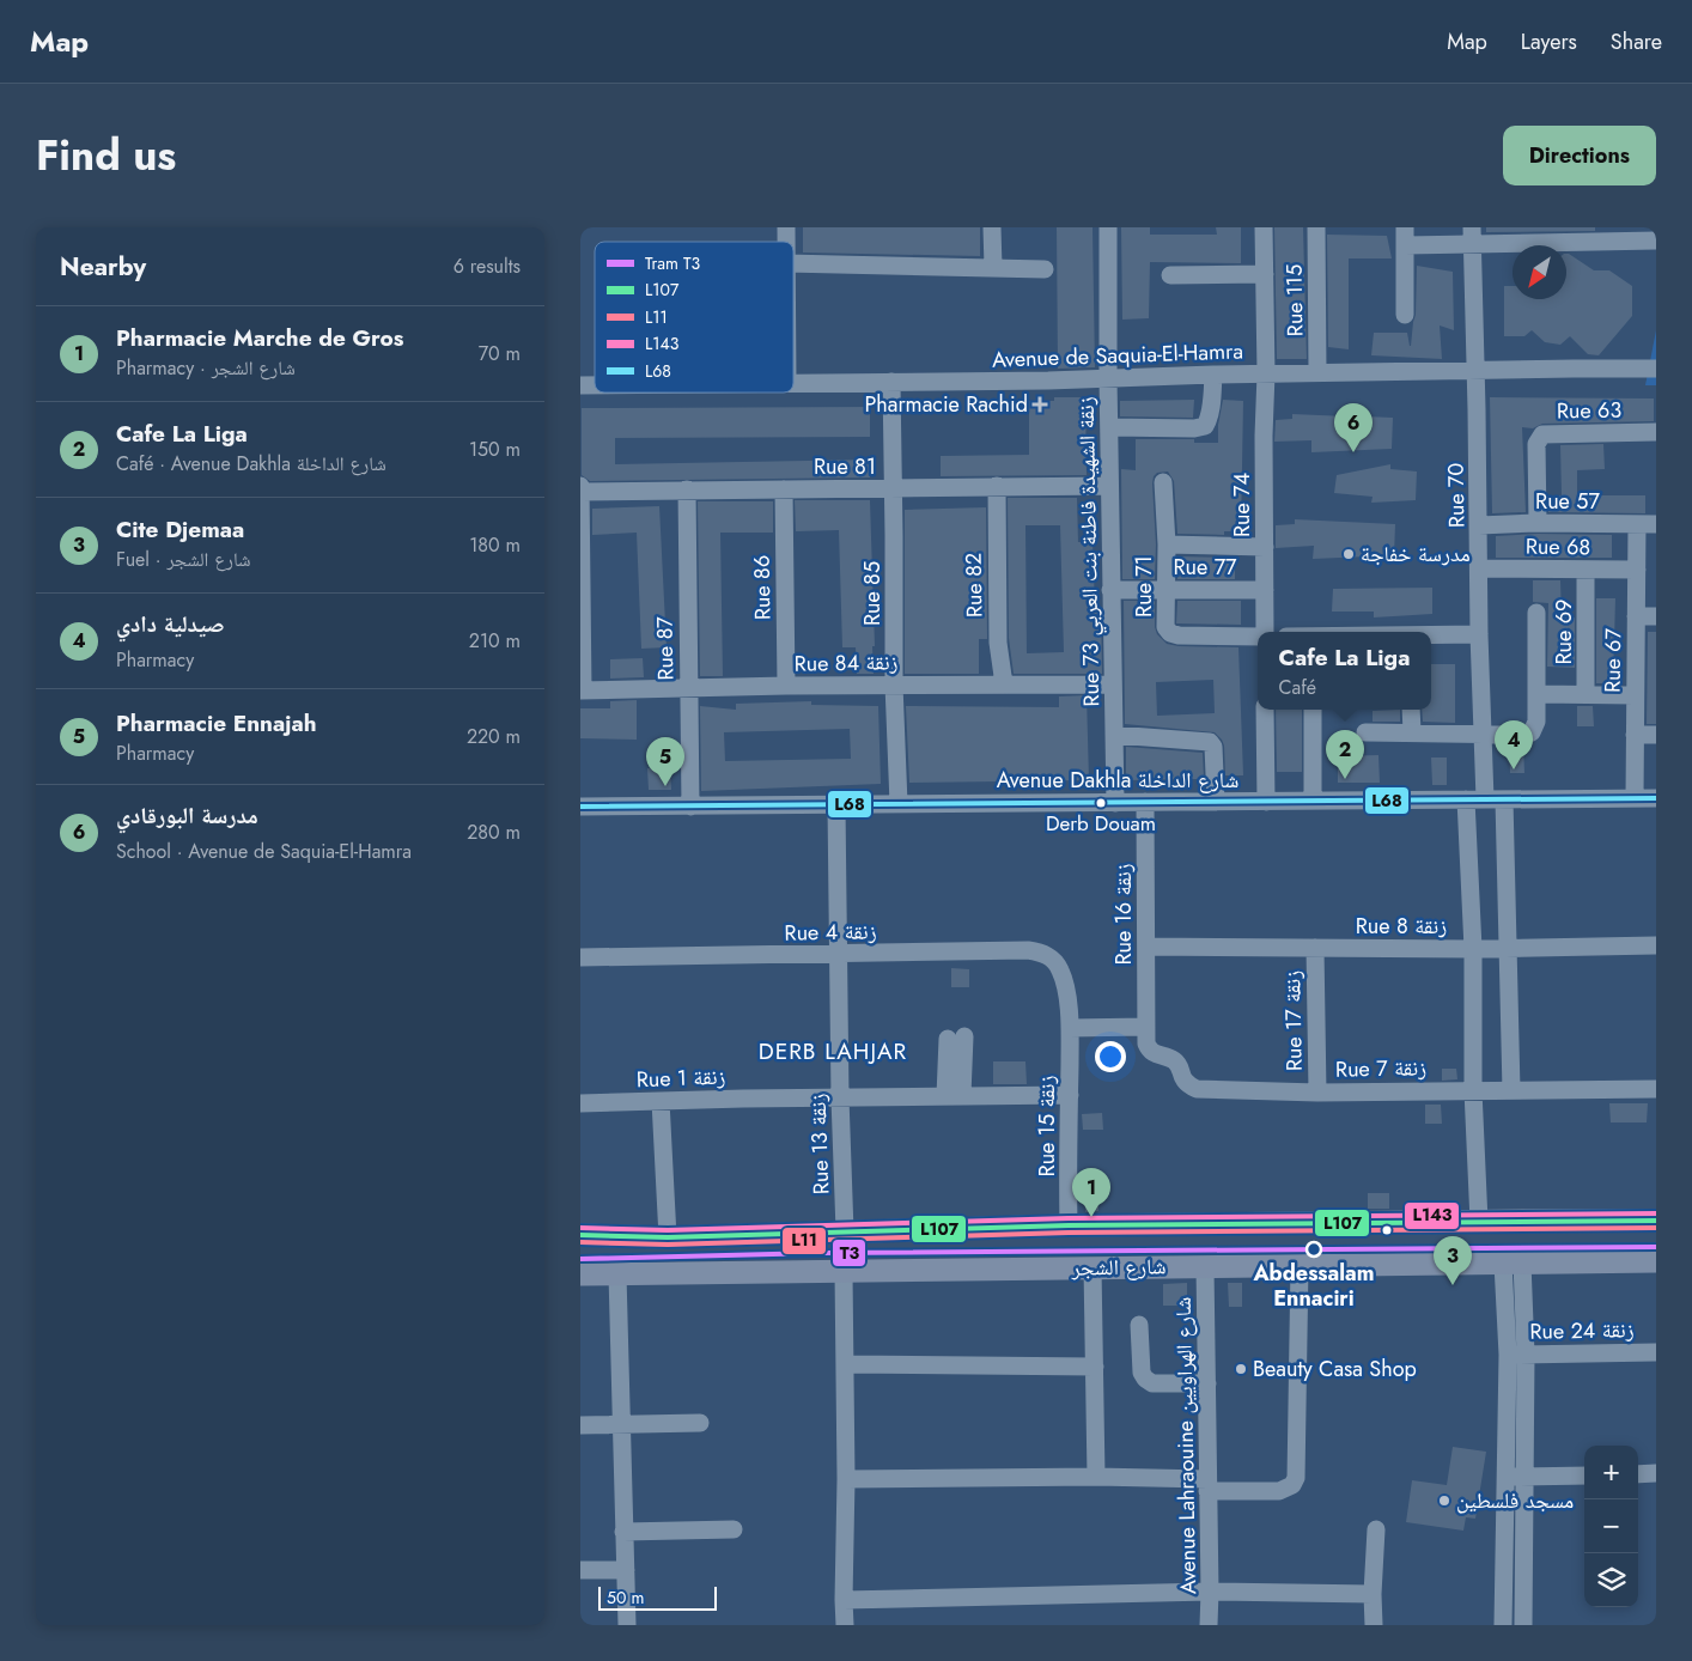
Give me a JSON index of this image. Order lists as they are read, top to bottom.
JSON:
{
  "streets": {
    "main road": ["شارع الشجر"],
    "street": [
      "Rue 115",
      "Avenue de Saquia-El-Hamra",
      "Rue 63",
      "Rue 81",
      "Rue 70",
      "Rue 57",
      "Rue 74",
      "Rue 68",
      "Rue 73 زنقة الشهيدة فاطنة بنت العربي",
      "Rue 77",
      "Rue 82",
      "Rue 71",
      "Rue 86",
      "Rue 85",
      "Rue 69",
      "Rue 87",
      "Rue 67",
      "Rue 84 زنقة",
      "Avenue Dakhla شارع الداخلة",
      "Rue 16 زنقة",
      "Rue 8 زنقة",
      "Rue 4 زنقة",
      "Rue 17 زنقة",
      "Rue 7 زنقة",
      "Rue 1 زنقة",
      "Rue 15 زنقة",
      "Rue 13 زنقة",
      "Rue 24 زنقة",
      "Avenue Lahraouine شارع الهراويين"
    ]
  },
  "crossings": [
    ["Rue 115", "Avenue de Saquia-El-Hamra"],
    ["Avenue de Saquia-El-Hamra", "Rue 70"],
    ["Avenue de Saquia-El-Hamra", "Rue 74"],
    ["Avenue de Saquia-El-Hamra", "Rue 73 زنقة الشهيدة فاطنة بنت العربي"],
    ["Avenue de Saquia-El-Hamra", "Rue 85"],
    ["Rue 63", "Rue 57"],
    ["Rue 81", "Rue 73 زنقة الشهيدة فاطنة بنت العربي"],
    ["Rue 81", "Rue 82"],
    ["Rue 81", "Rue 86"],
    ["Rue 81", "Rue 85"],
    ["Rue 81", "Rue 87"],
    ["Rue 70", "Rue 57"],
    ["Rue 70", "Rue 68"],
    ["Rue 70", "Avenue Dakhla شارع الداخلة"],
    ["Rue 57", "Rue 67"],
    ["Rue 74", "Rue 77"],
    ["Rue 68", "Rue 69"],
    ["Rue 68", "Rue 67"],
    ["Rue 73 زنقة الشهيدة فاطنة بنت العربي", "Rue 77"],
    ["Rue 73 زنقة الشهيدة فاطنة بنت العربي", "Rue 84 زنقة"],
    ["Rue 73 زنقة الشهيدة فاطنة بنت العربي", "Avenue Dakhla شارع الداخلة"],
    ["Rue 77", "Rue 71"],
    ["Rue 82", "Rue 84 زنقة"],
    ["Rue 86", "Rue 84 زنقة"],
    ["Rue 85", "Rue 84 زنقة"],
    ["Rue 85", "Avenue Dakhla شارع الداخلة"],
    ["Rue 69", "Rue 67"],
    ["Rue 87", "Rue 84 زنقة"],
    ["Rue 87", "Avenue Dakhla شارع الداخلة"],
    ["Rue 67", "Avenue Dakhla شارع الداخلة"],
    ["Avenue Dakhla شارع الداخلة", "Rue 16 زنقة"],
    ["Avenue Dakhla شارع الداخلة", "Rue 13 زنقة"],
    ["Rue 16 زنقة", "Rue 8 زنقة"],
    ["Rue 16 زنقة", "Rue 7 زنقة"],
    ["Rue 8 زنقة", "Rue 17 زنقة"],
    ["Rue 4 زنقة", "Rue 15 زنقة"],
    ["Rue 4 زنقة", "Rue 13 زنقة"],
    ["Rue 17 زنقة", "Rue 7 زنقة"],
    ["Rue 1 زنقة", "Rue 15 زنقة"],
    ["Rue 1 زنقة", "Rue 13 زنقة"],
    ["Rue 15 زنقة", "شارع الشجر"],
    ["Rue 13 زنقة", "شارع الشجر"],
    ["شارع الشجر", "Avenue Lahraouine شارع الهراويين"]
  ],
  "districts": ["DERB LAHJAR"],
  "places": {
    "health": ["Pharmacie Rachid"],
    "other": [
      "مدرسة خفاجة",
      "Derb Douam",
      "Abdessalam Ennaciri",
      "Beauty Casa Shop",
      "مسجد فلسطين"
    ]
  },
  "lines": [
    "transit line L68",
    "transit line L143",
    "transit line L107",
    "transit line L11",
    "tram line T3"
  ],
  "legend": [
    "Tram T3",
    "L107",
    "L11",
    "L143",
    "L68"
  ],
  "scale_bar": "50 m",
  "north": "bottom left",
  "page": {
    "header": "Map",
    "nav": ["Map", "Layers", "Share"],
    "title": "Find us",
    "buttons": "Directions",
    "heading": ["Nearby", "6 results"],
    "list": [
      {
        "mark": "1",
        "name": "Pharmacie Marche de Gros",
        "note": "Pharmacy · شارع الشجر",
        "value": "70 m"
      },
      {
        "mark": "2",
        "name": "Cafe La Liga",
        "note": "Café · Avenue Dakhla شارع الداخلة",
        "value": "150 m"
      },
      {
        "mark": "3",
        "name": "Cite Djemaa",
        "note": "Fuel · شارع الشجر",
        "value": "180 m"
      },
      {
        "mark": "4",
        "name": "صيدلية دادي",
        "note": "Pharmacy",
        "value": "210 m"
      },
      {
        "mark": "5",
        "name": "Pharmacie Ennajah",
        "note": "Pharmacy",
        "value": "220 m"
      },
      {
        "mark": "6",
        "name": "مدرسة البورقادي",
        "note": "School · Avenue de Saquia-El-Hamra",
        "value": "280 m"
      }
    ],
    "pins": [
      "6",
      "4",
      "2",
      "5",
      "1",
      "3"
    ],
    "popup": ["Cafe La Liga", "Café"],
    "map_buttons": ["+", "−"],
    "scale": "50 m"
  }
}
